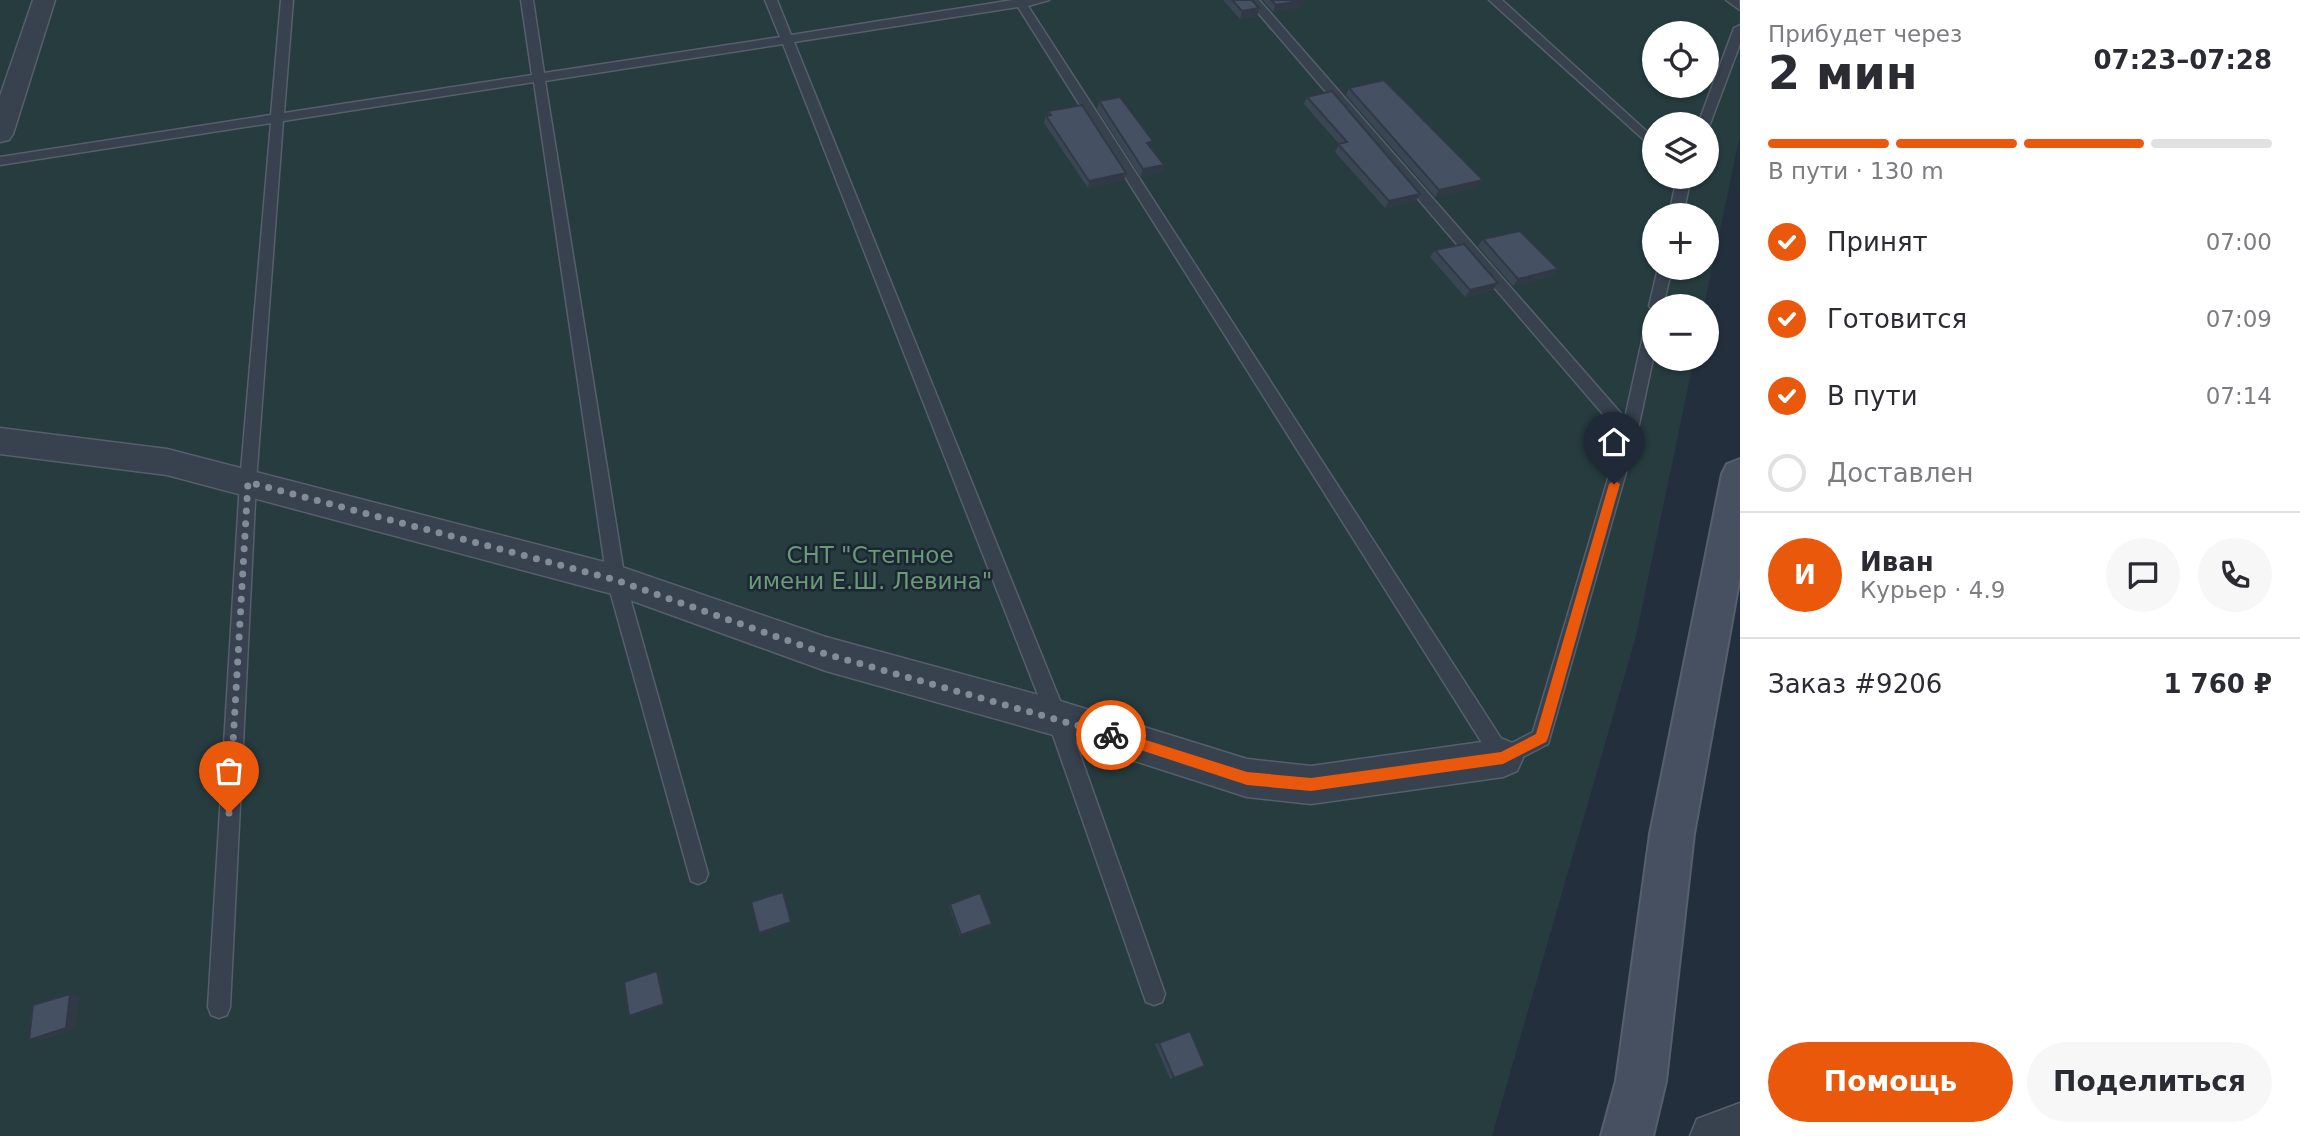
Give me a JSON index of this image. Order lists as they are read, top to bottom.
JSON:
{
  "parks": ["СНТ \"Степное имени Е.Ш. Левина\""],
  "page": {
    "heading": ["2 мин", "Прибудет через", "07:23–07:28"],
    "panel": [
      "Иван",
      "Курьер · 4.9",
      "Заказ #9206",
      "1 760 ₽"
    ],
    "map_buttons": ["+", "−"],
    "bar": "В пути · 130 m",
    "list": [
      ["Принят", "07:00"],
      ["Готовится", "07:09"],
      ["В пути", "07:14"],
      "Доставлен"
    ],
    "round": "И",
    "buttons": ["Помощь", "Поделиться"]
  }
}
